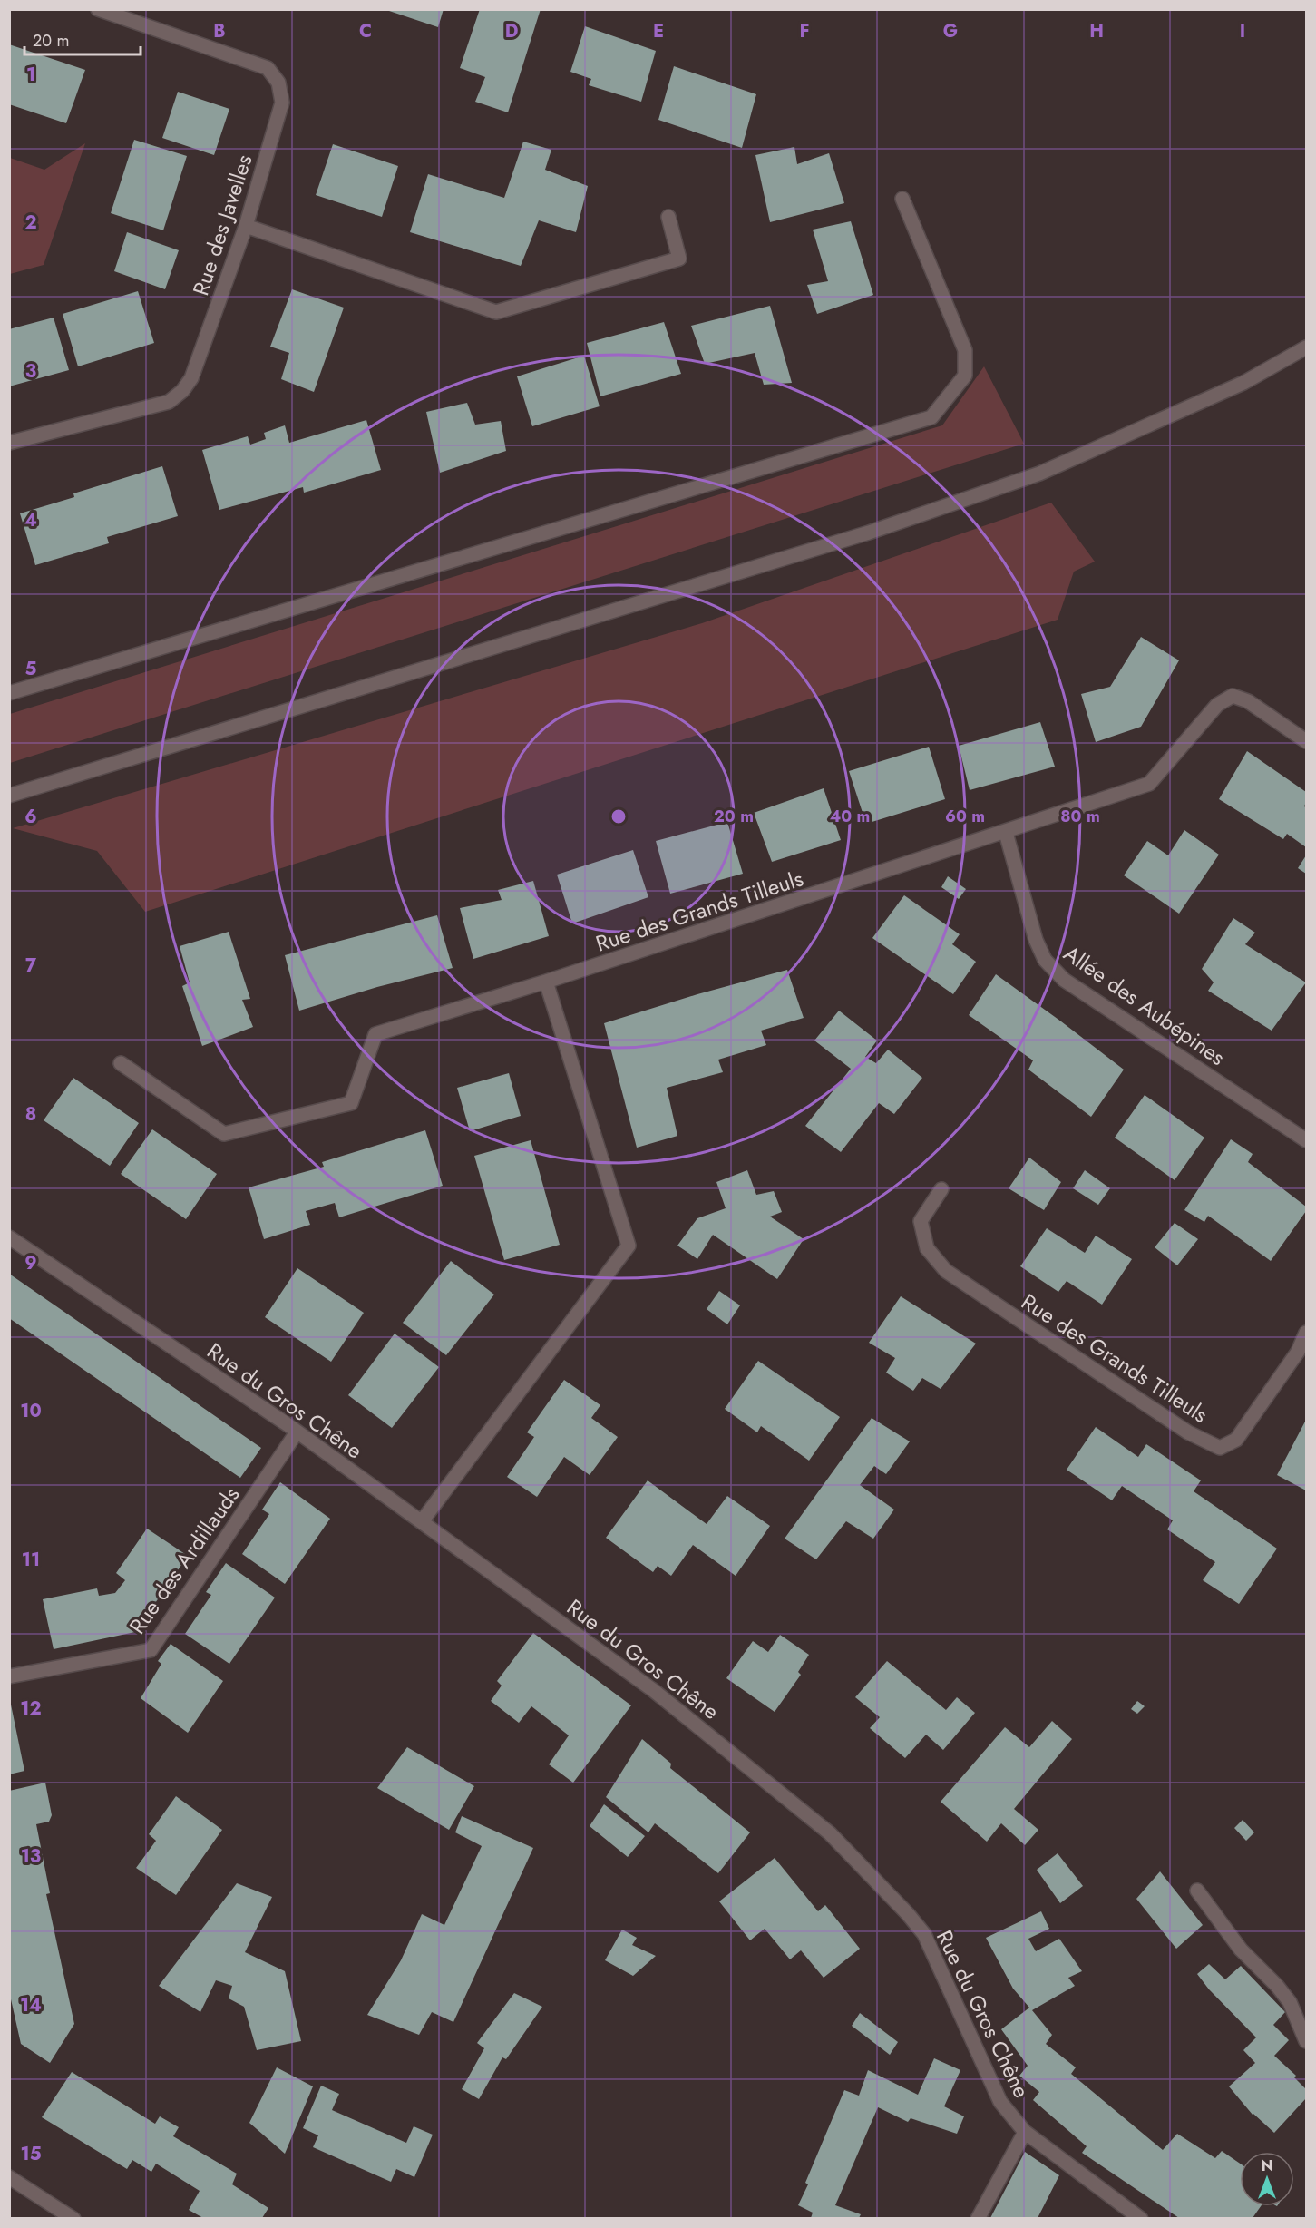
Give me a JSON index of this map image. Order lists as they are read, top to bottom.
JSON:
{
  "streets": {
    "street": [
      "Rue des Javelles",
      "Rue des Grands Tilleuls",
      "Allée des Aubépines",
      "Rue du Gros Chêne",
      "Rue des Ardillauds"
    ]
  },
  "crossings": [
    ["Rue des Grands Tilleuls", "Allée des Aubépines"],
    ["Rue du Gros Chêne", "Rue des Ardillauds"]
  ],
  "scale_bar": "20 m",
  "north": "top",
  "grid": {
    "columns": [
      "B",
      "C",
      "D",
      "E",
      "F",
      "G",
      "H",
      "I"
    ],
    "rows": [
      "1",
      "2",
      "3",
      "4",
      "5",
      "6",
      "7",
      "8",
      "9",
      "10",
      "11",
      "12",
      "13",
      "14",
      "15"
    ]
  },
  "rings": [
    "20 m",
    "40 m",
    "60 m",
    "80 m"
  ]
}
